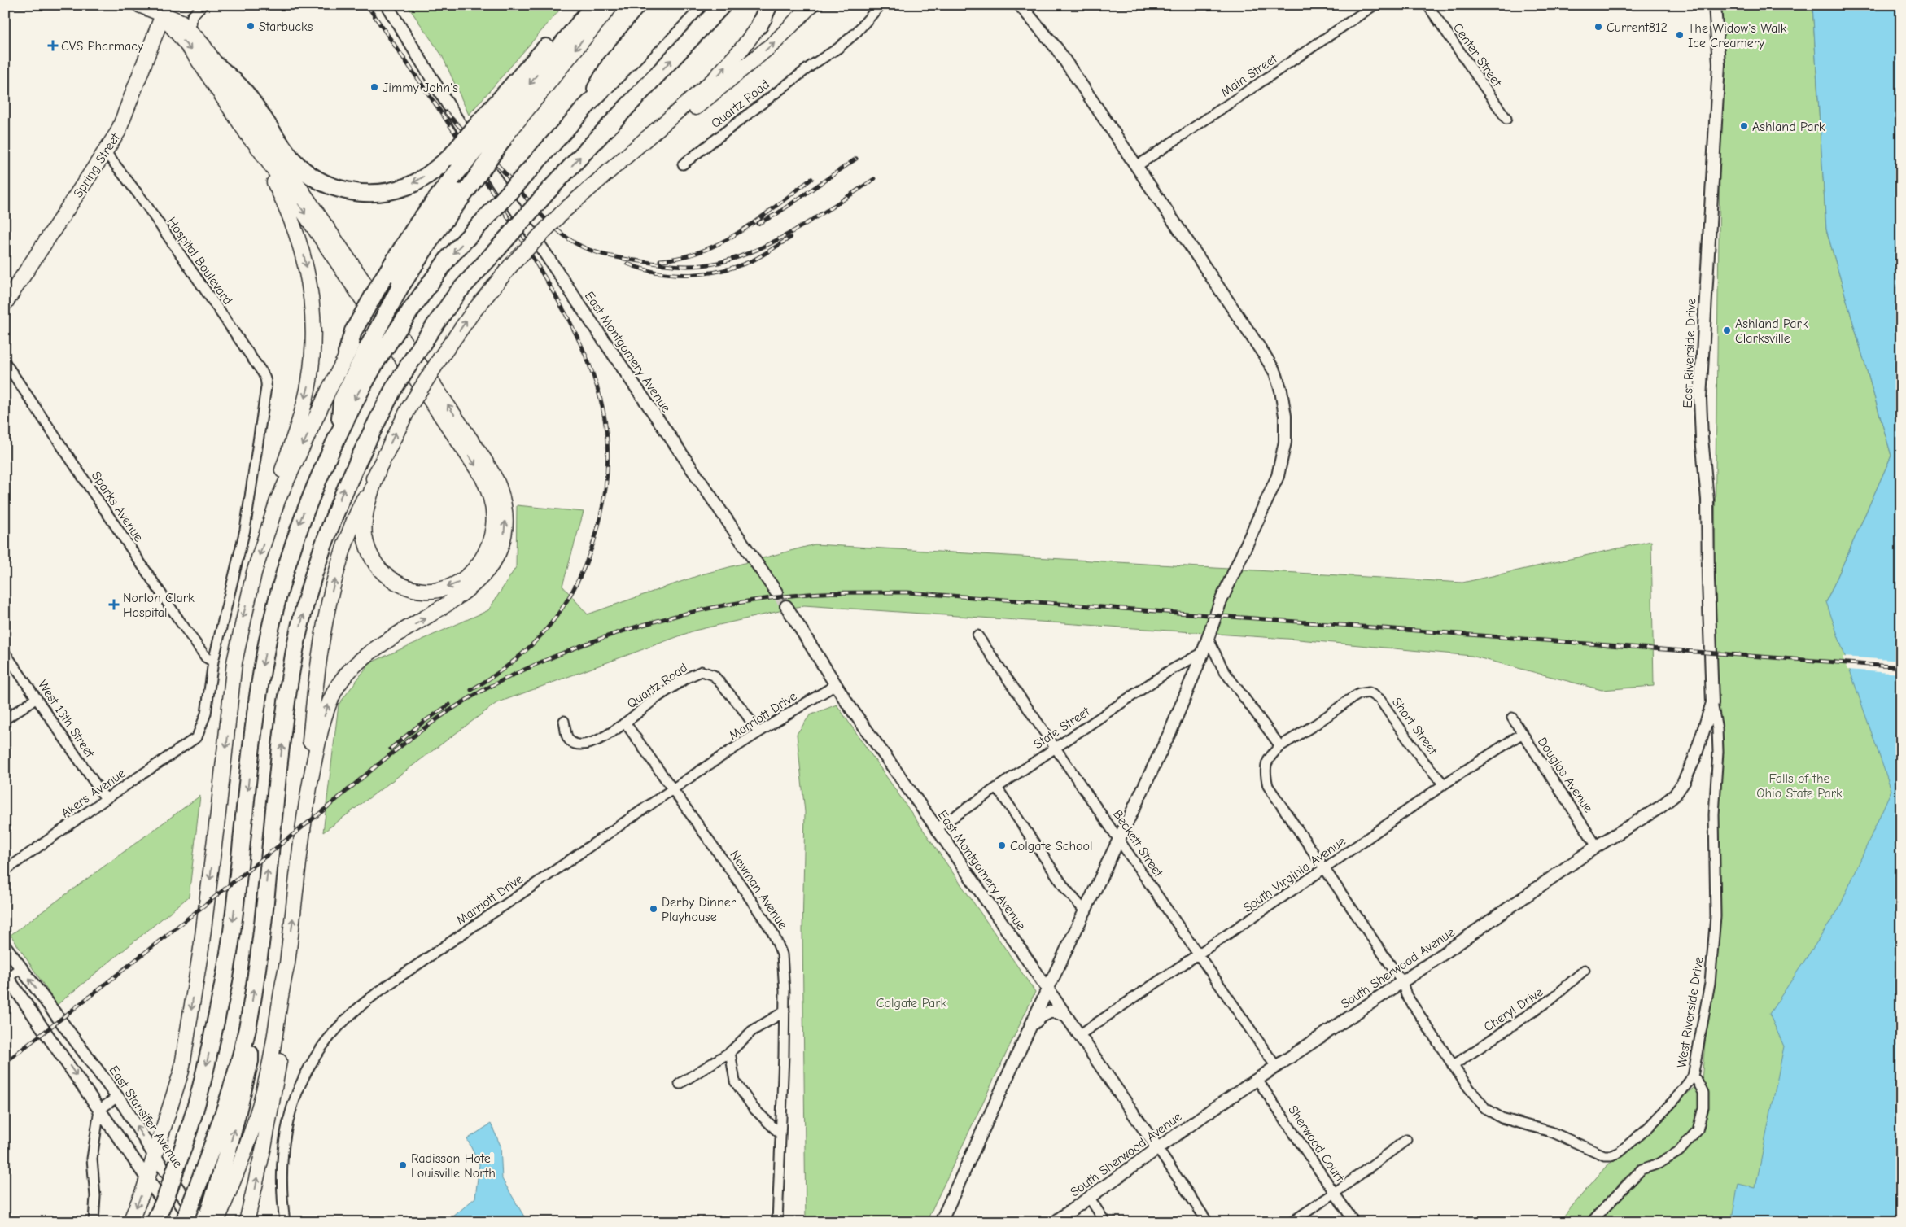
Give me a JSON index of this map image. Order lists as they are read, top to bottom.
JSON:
{
  "streets": {
    "main road": ["Spring Street"],
    "street": [
      "Center Street",
      "Main Street",
      "Quartz Road",
      "Hospital Boulevard",
      "East Montgomery Avenue",
      "East Riverside Drive",
      "Sparks Avenue",
      "Marriott Drive",
      "West 13th Street",
      "Short Street",
      "State Street",
      "Douglas Avenue",
      "Akers Avenue",
      "Beckett Street",
      "South Virginia Avenue",
      "Newman Avenue",
      "South Sherwood Avenue",
      "Cheryl Drive",
      "West Riverside Drive",
      "East Stansifer Avenue",
      "Sherwood Court"
    ]
  },
  "crossings": [
    ["Quartz Road", "Marriott Drive"],
    ["Quartz Road", "Newman Avenue"],
    ["Spring Street", "Hospital Boulevard"],
    ["Hospital Boulevard", "Sparks Avenue"],
    ["Hospital Boulevard", "Akers Avenue"],
    ["East Montgomery Avenue", "Marriott Drive"],
    ["East Montgomery Avenue", "State Street"],
    ["East Montgomery Avenue", "South Virginia Avenue"],
    ["East Montgomery Avenue", "South Sherwood Avenue"],
    ["East Riverside Drive", "South Sherwood Avenue"],
    ["East Riverside Drive", "West Riverside Drive"],
    ["Sparks Avenue", "Akers Avenue"],
    ["Marriott Drive", "Newman Avenue"],
    ["West 13th Street", "Akers Avenue"],
    ["Short Street", "South Virginia Avenue"],
    ["State Street", "Beckett Street"],
    ["Douglas Avenue", "South Virginia Avenue"],
    ["Douglas Avenue", "South Sherwood Avenue"],
    ["Beckett Street", "South Virginia Avenue"],
    ["Beckett Street", "South Sherwood Avenue"],
    ["South Sherwood Avenue", "West Riverside Drive"],
    ["South Sherwood Avenue", "Sherwood Court"]
  ],
  "parks": ["Falls of the Ohio State Park", "Colgate Park"],
  "places": {
    "other": [
      "Starbucks",
      "Current812",
      "The Widow's Walk Ice Creamery",
      "Jimmy John's",
      "Ashland Park",
      "Ashland Park Clarksville",
      "Colgate School",
      "Derby Dinner Playhouse",
      "Radisson Hotel Louisville North"
    ],
    "health": ["CVS Pharmacy", "Norton Clark Hospital"]
  }
}
